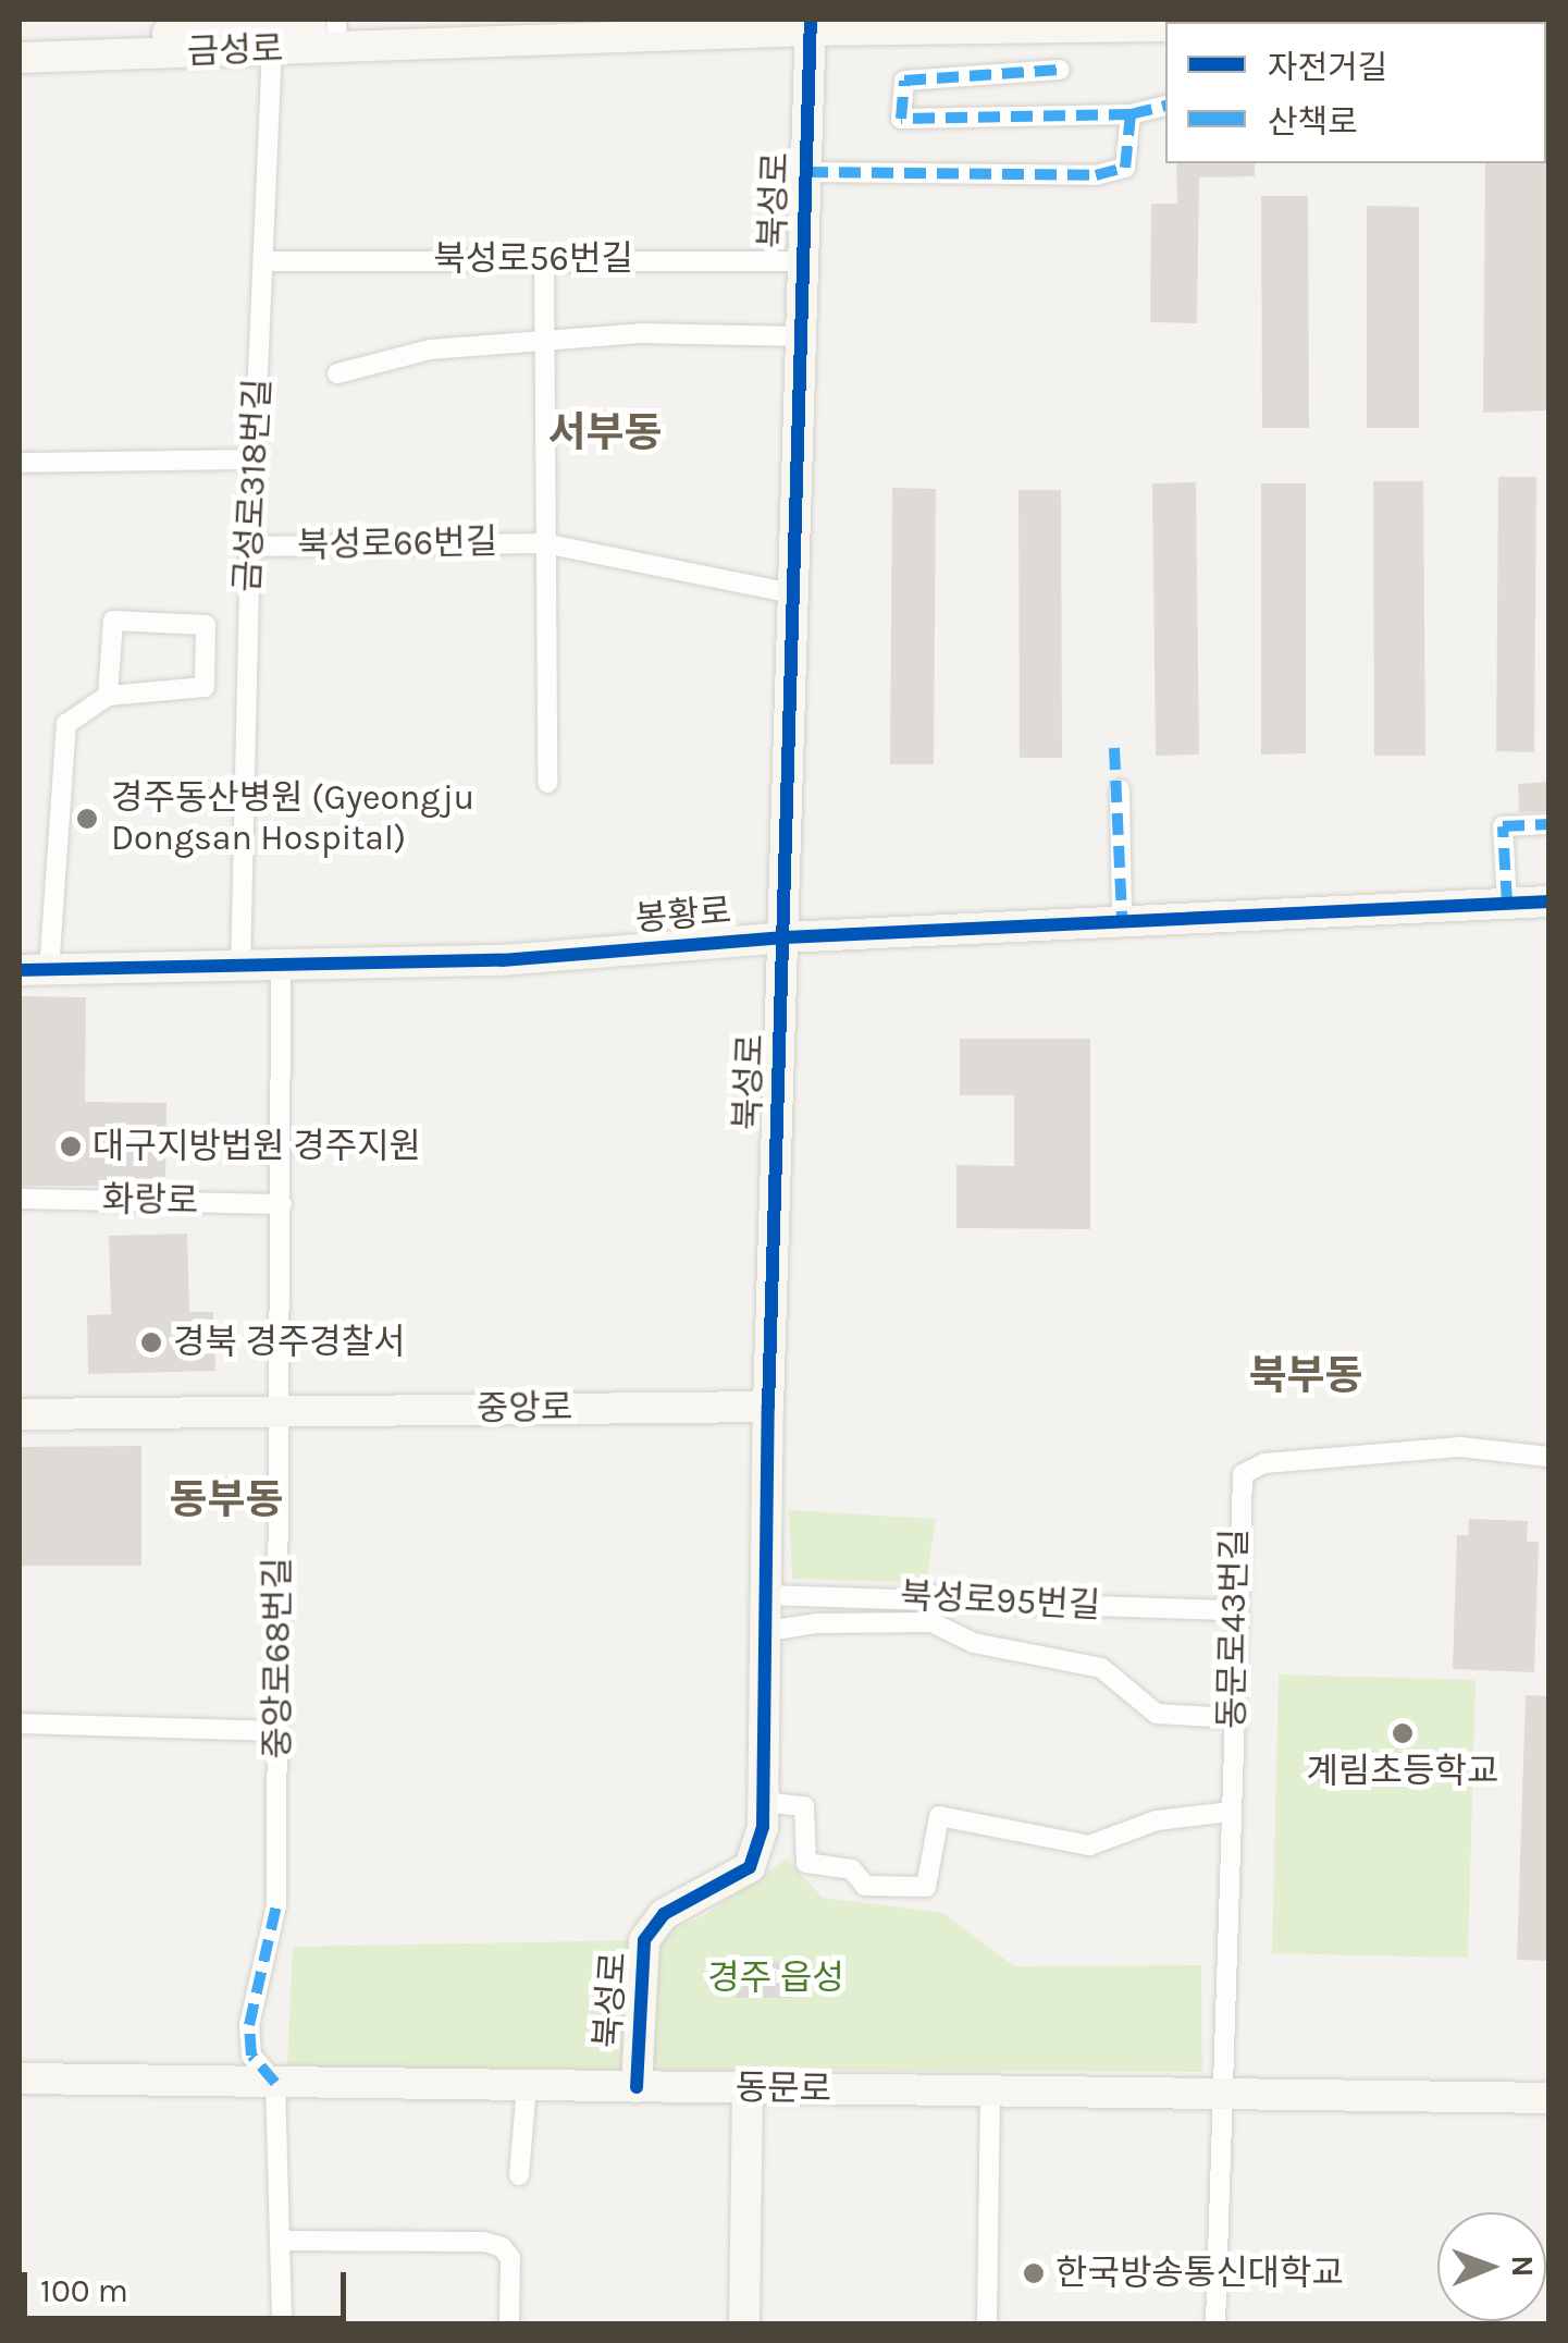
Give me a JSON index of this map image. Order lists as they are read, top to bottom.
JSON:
{
  "streets": {
    "street": [
      "금성로",
      "북성로",
      "북성로56번길",
      "금성로318번길",
      "북성로66번길",
      "봉황로",
      "화랑로",
      "중앙로",
      "북성로95번길",
      "동문로43번길",
      "중앙로68번길",
      "동문로"
    ]
  },
  "crossings": [
    ["금성로", "북성로"],
    ["금성로", "금성로318번길"],
    ["북성로", "북성로56번길"],
    ["북성로", "북성로66번길"],
    ["북성로", "봉황로"],
    ["북성로", "중앙로"],
    ["북성로", "북성로95번길"],
    ["북성로", "동문로"],
    ["북성로56번길", "금성로318번길"],
    ["금성로318번길", "북성로66번길"],
    ["금성로318번길", "봉황로"],
    ["중앙로", "중앙로68번길"],
    ["북성로95번길", "동문로43번길"],
    ["동문로43번길", "동문로"],
    ["중앙로68번길", "동문로"]
  ],
  "districts": ["서부동", "북부동", "동부동"],
  "parks": ["경주 읍성"],
  "places": [
    "경주동산병원 (Gyeongju Dongsan Hospital)",
    "대구지방법원 경주지원",
    "경북 경주경찰서",
    "계림초등학교",
    "한국방송통신대학교"
  ],
  "legend": ["자전거길", "산책로"],
  "scale_bar": "100 m",
  "north": "right"
}
